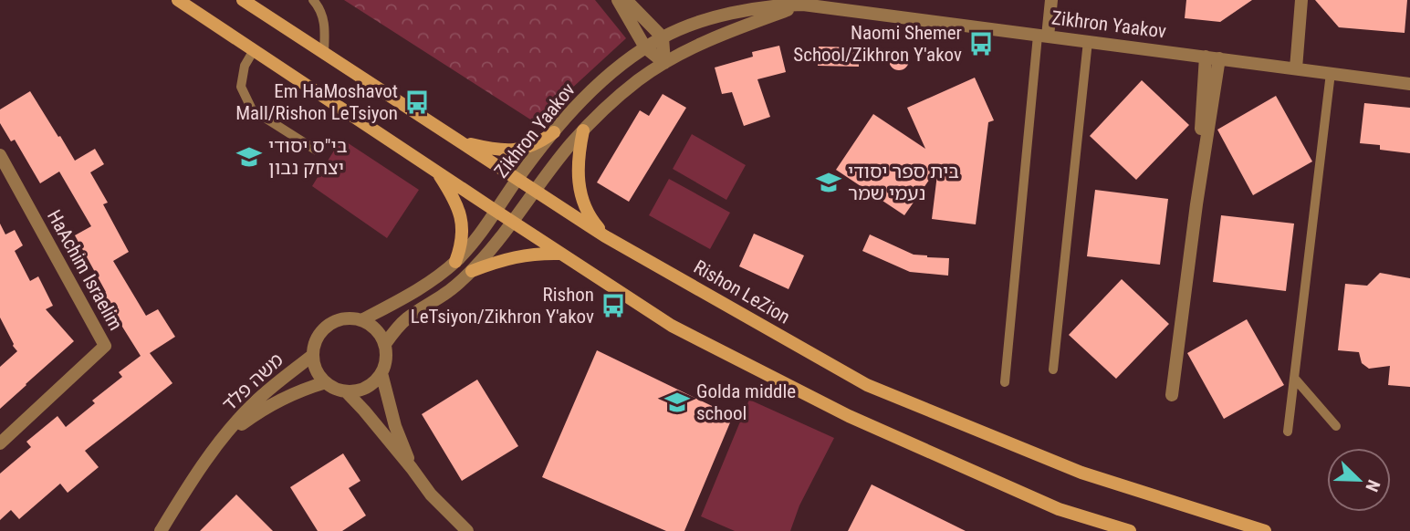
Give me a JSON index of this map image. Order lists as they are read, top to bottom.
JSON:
{
  "streets": {
    "main road": ["Rishon LeZion"],
    "street": ["Zikhron Yaakov", "HaAchim Israelim", "משה פלד"]
  },
  "crossings": [
    ["Zikhron Yaakov", "Rishon LeZion"],
    ["Zikhron Yaakov", "משה פלד"]
  ],
  "places": {
    "bus stop": ["Naomi Shemer School/Zikhron Y'akov", "Em HaMoshavot Mall/Rishon LeTsiyon", "Rishon LeTsiyon/Zikhron Y'akov"],
    "school or university": ["בי\"ס יסודי יצחק נבון", "בית ספר יסודי נעמי שמר", "Golda middle school"]
  },
  "north": "bottom right"
}
